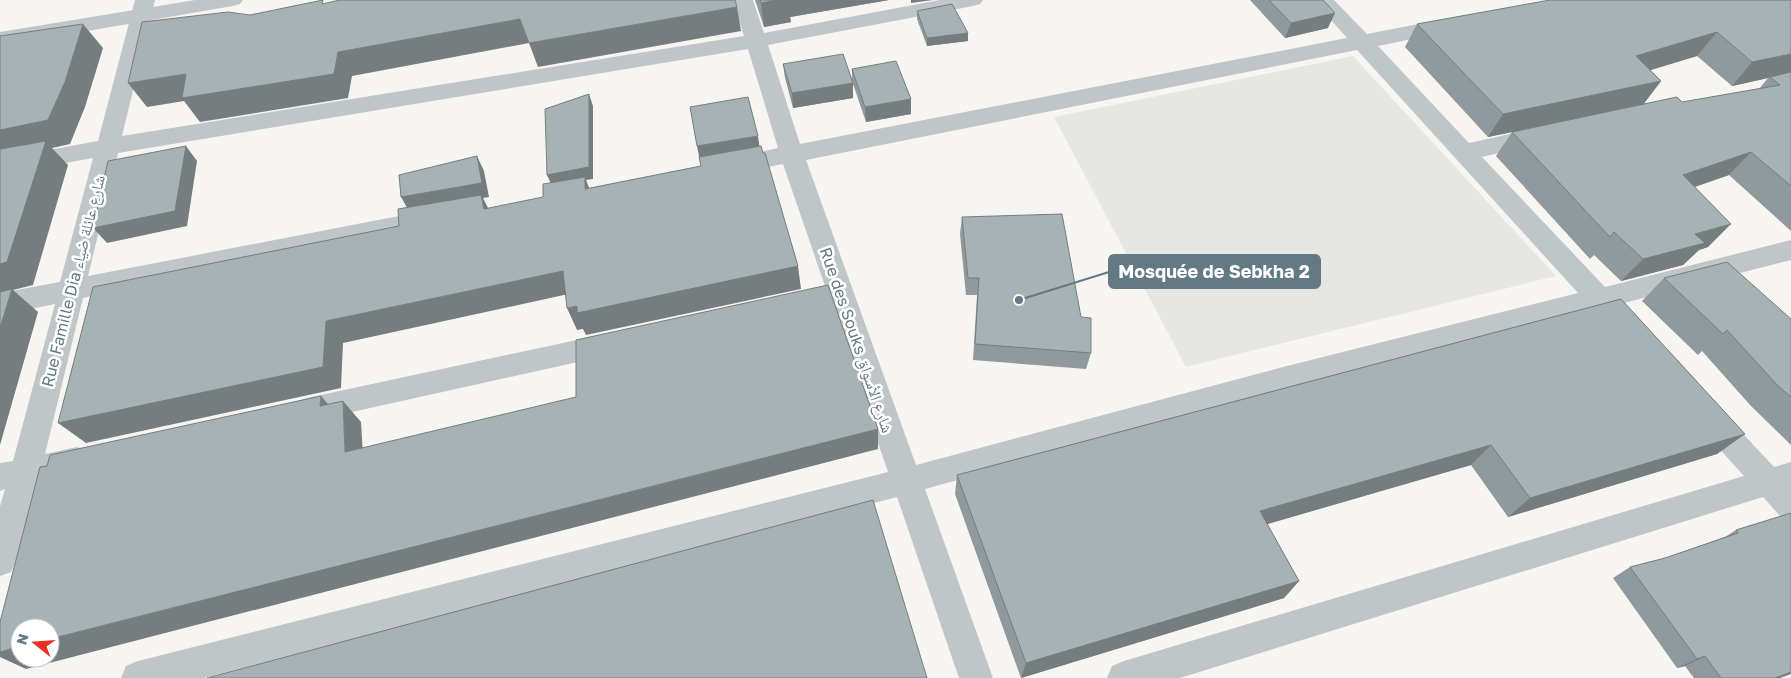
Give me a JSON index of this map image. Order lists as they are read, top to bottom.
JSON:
{
  "streets": {
    "street": ["Rue Famille Dia شارع عائلة ضياء", "Rue des Souks شارع الأسواق"]
  },
  "places": ["Mosquée de Sebkha 2"],
  "north": "left"
}
